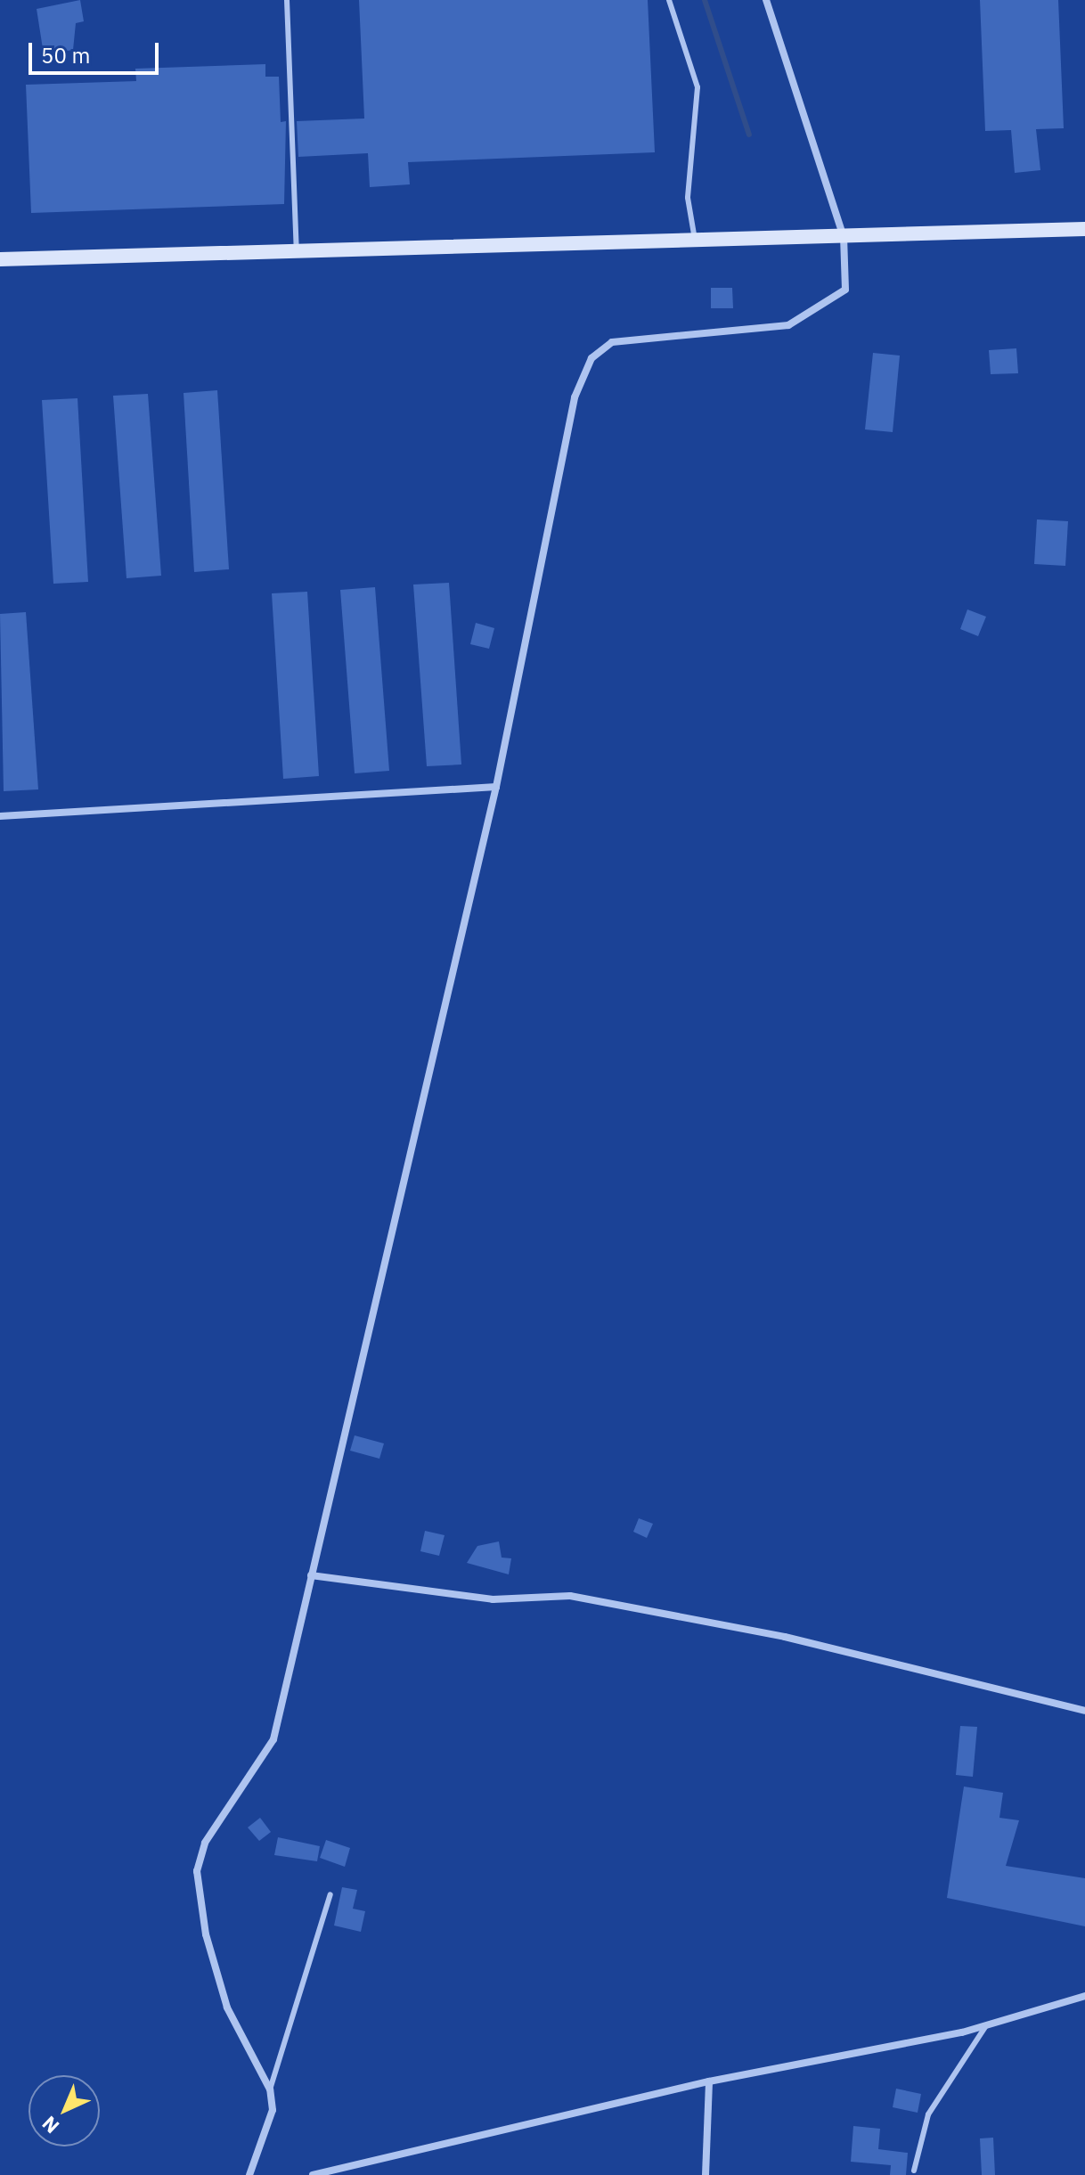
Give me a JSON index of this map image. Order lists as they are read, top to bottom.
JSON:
{
  "scale_bar": "50 m",
  "north": "bottom left"
}
